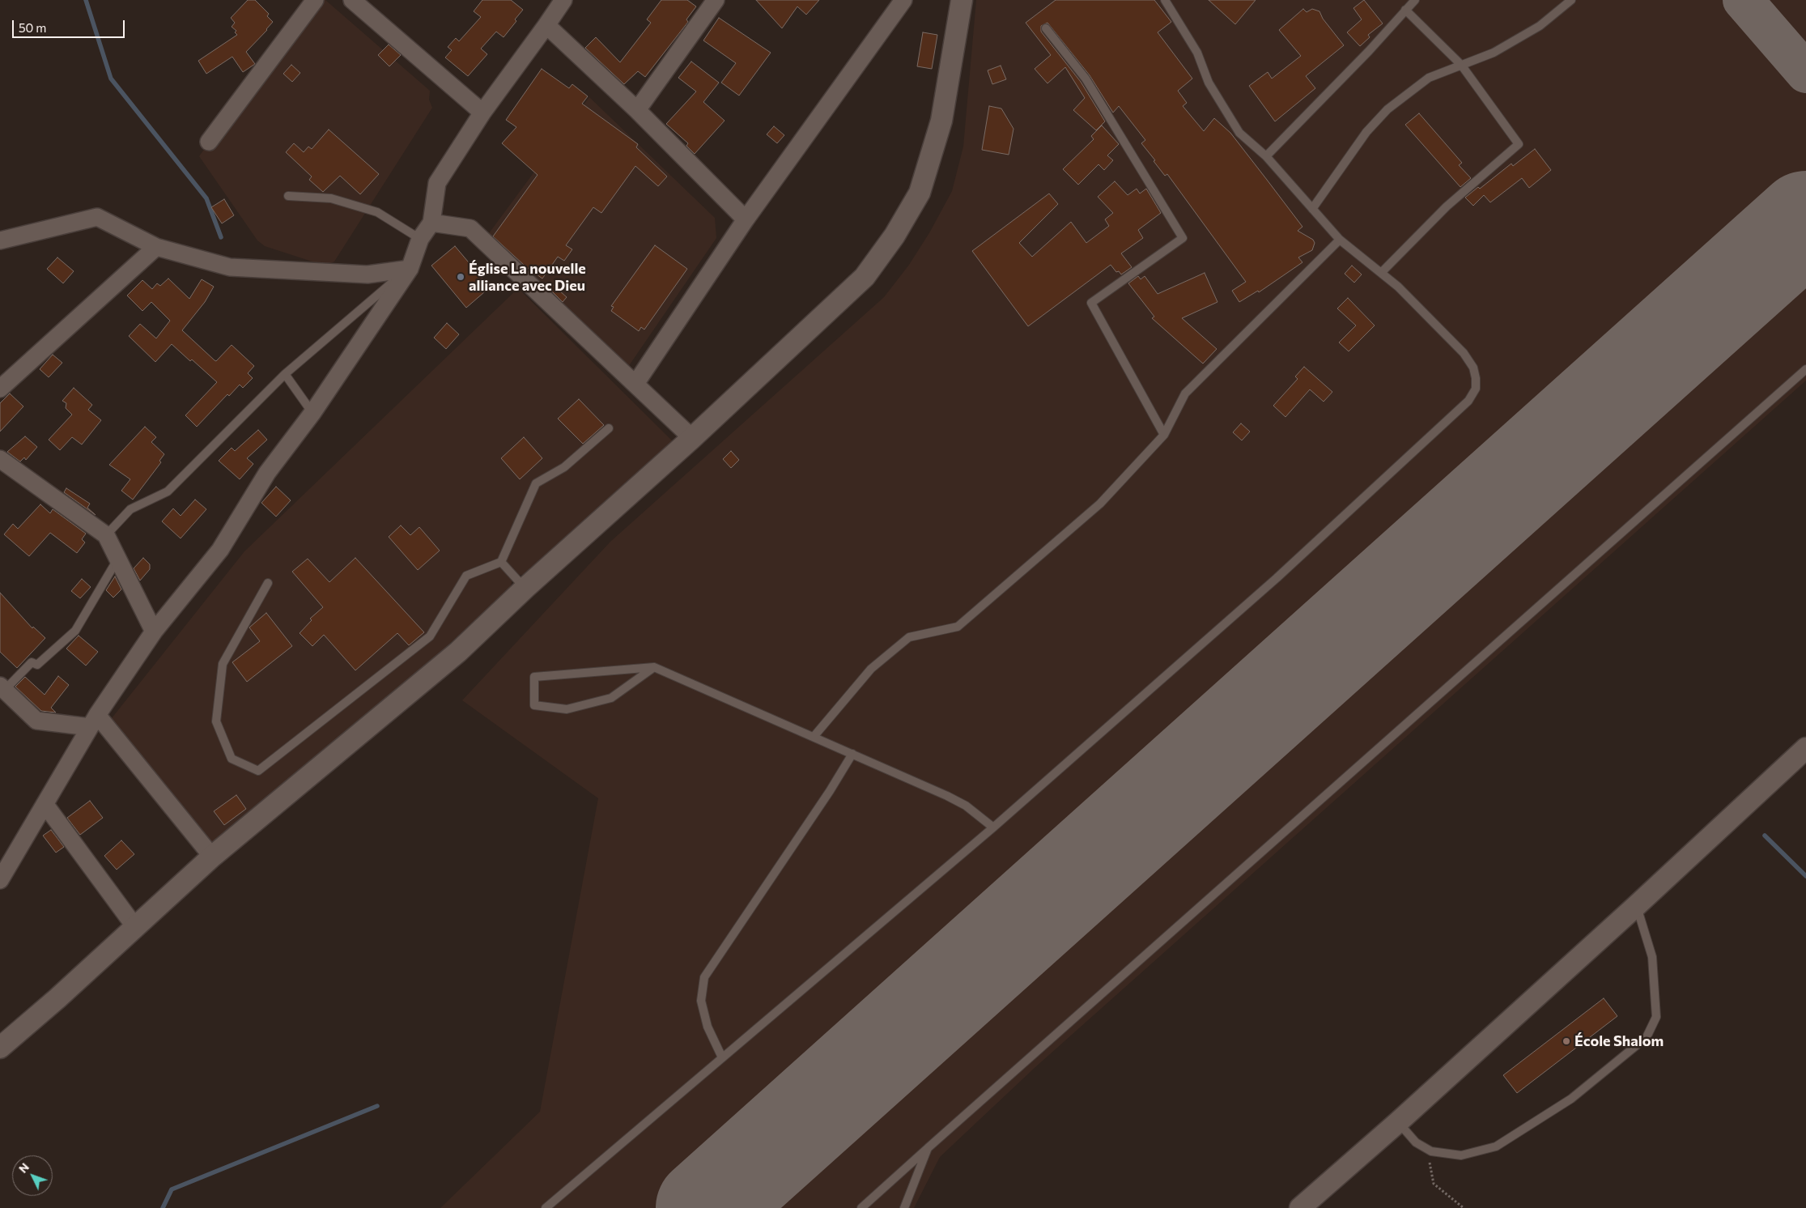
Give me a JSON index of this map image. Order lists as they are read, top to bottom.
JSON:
{
  "places": ["Église La nouvelle alliance avec Dieu", "École Shalom"],
  "scale_bar": "50 m",
  "north": "top left"
}
